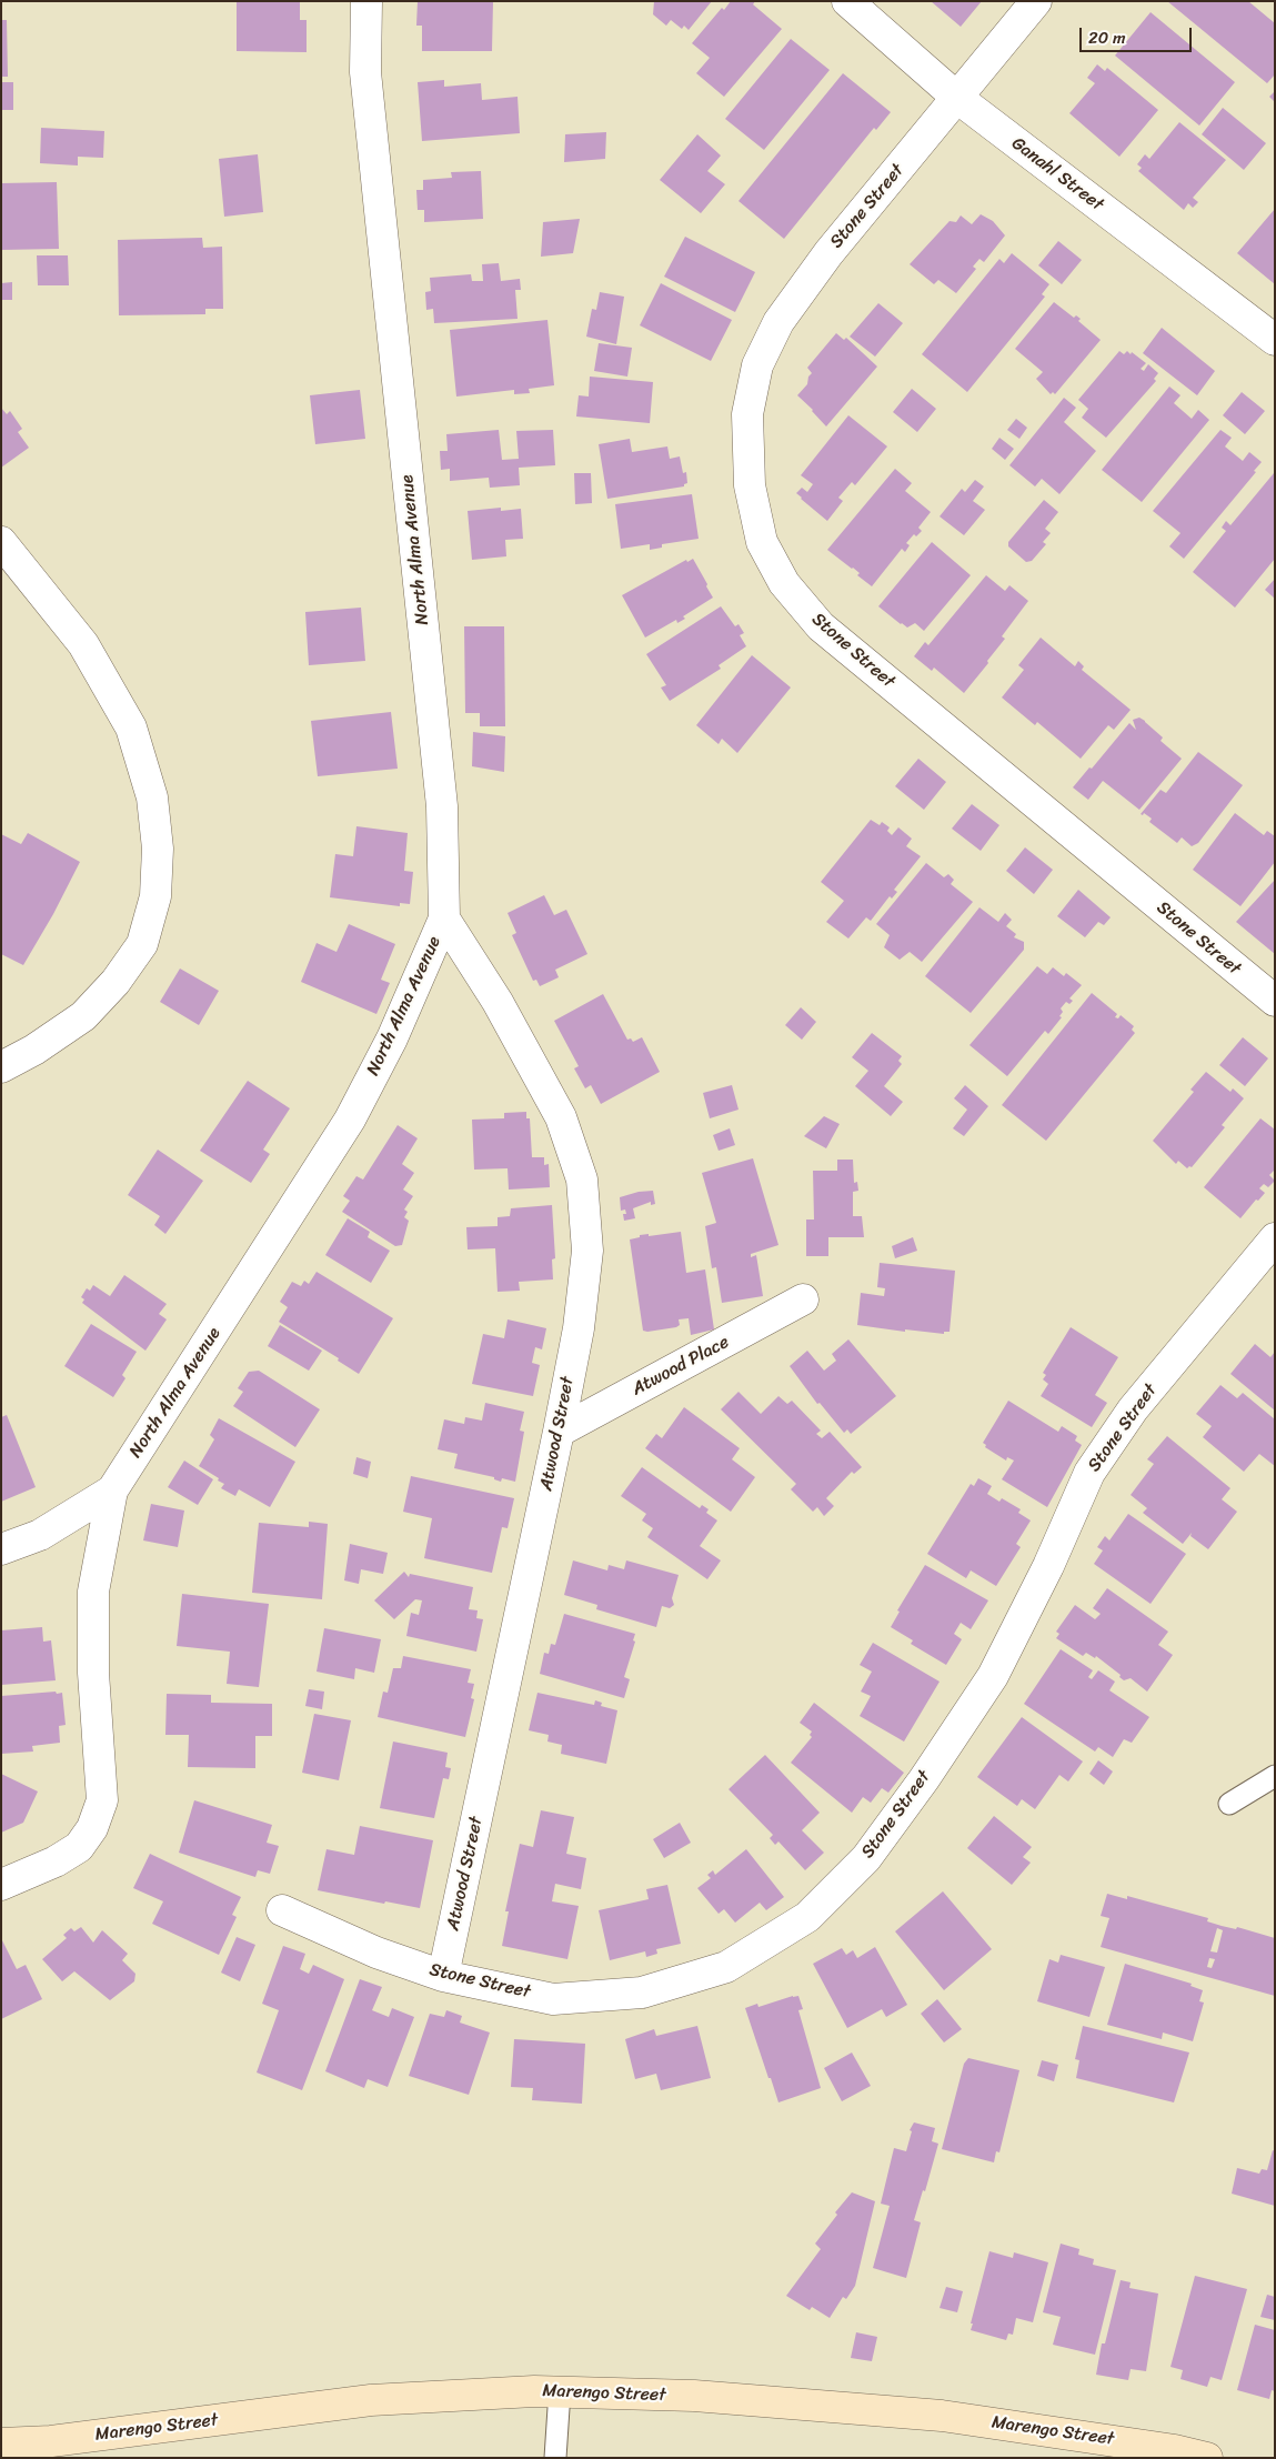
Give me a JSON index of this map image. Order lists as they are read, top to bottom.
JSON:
{
  "streets": {
    "main road": ["Marengo Street"],
    "street": [
      "Ganahl Street",
      "Stone Street",
      "North Alma Avenue",
      "Atwood Place",
      "Atwood Street"
    ]
  },
  "crossings": [
    ["Ganahl Street", "Stone Street"],
    ["Stone Street", "Atwood Street"],
    ["North Alma Avenue", "Atwood Street"],
    ["Atwood Place", "Atwood Street"]
  ],
  "scale_bar": "20 m"
}
